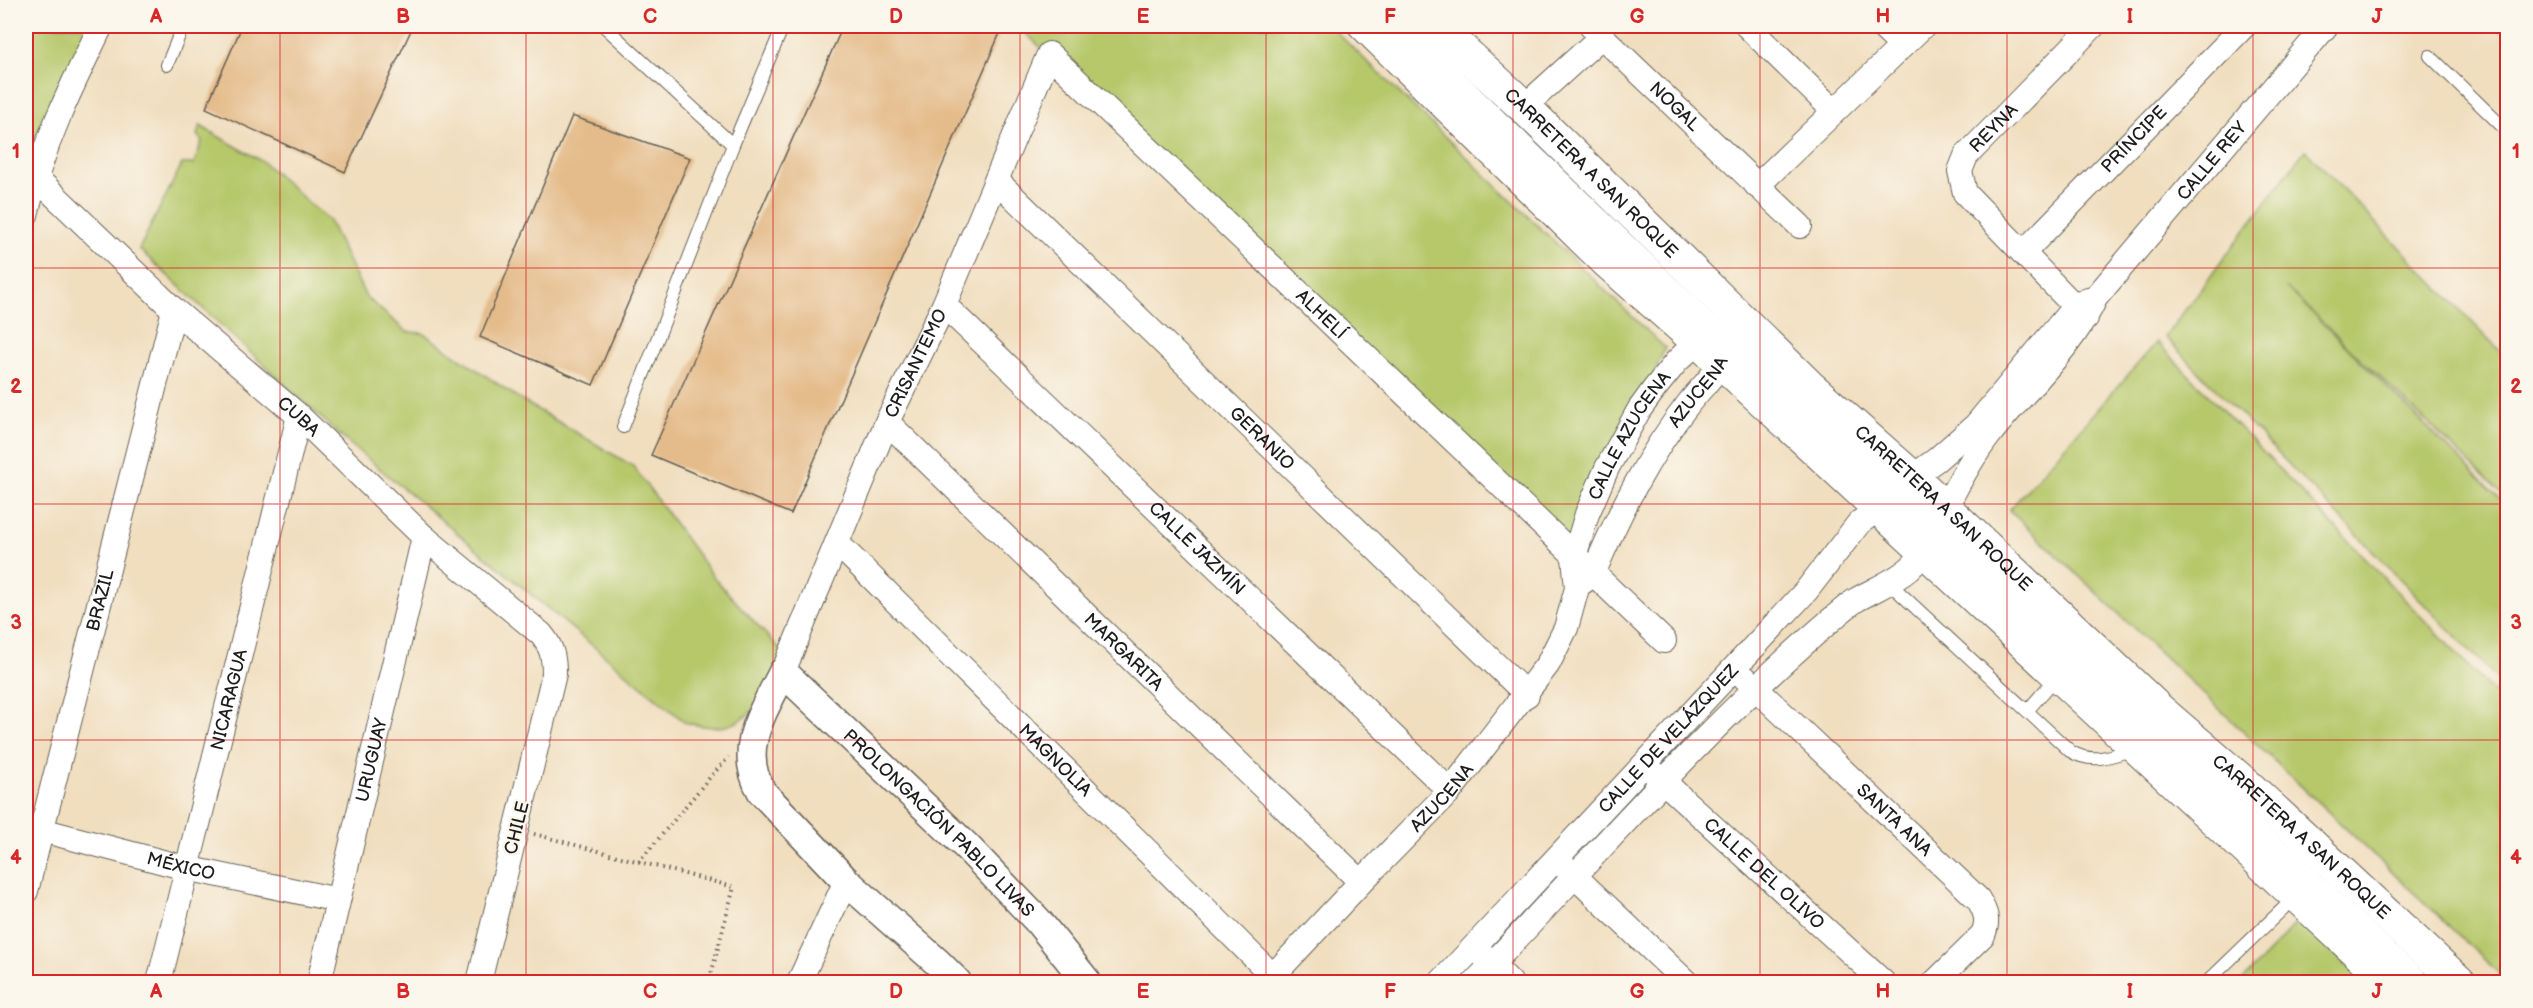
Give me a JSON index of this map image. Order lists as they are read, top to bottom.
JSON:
{
  "streets": {
    "main road": ["CARRETERA A SAN ROQUE"],
    "street": [
      "NOGAL",
      "REYNA",
      "PRÍNCIPE",
      "CALLE REY",
      "ALHELÍ",
      "CRISANTEMO",
      "AZUCENA",
      "CUBA",
      "CALLE AZUCENA",
      "GERANIO",
      "CALLE JAZMÍN",
      "BRAZIL",
      "MARGARITA",
      "NICARAGUA",
      "CALLE DE VELÁZQUEZ",
      "URUGUAY",
      "MAGNOLIA",
      "SANTA ANA",
      "PROLONGACIÓN PABLO LIVAS",
      "CHILE",
      "MÉXICO",
      "CALLE DEL OLIVO"
    ]
  },
  "crossings": [
    ["REYNA", "PRÍNCIPE"],
    ["REYNA", "CALLE REY"],
    ["CALLE REY", "CARRETERA A SAN ROQUE"],
    ["CALLE REY", "CALLE DE VELÁZQUEZ"],
    ["CARRETERA A SAN ROQUE", "AZUCENA"],
    ["CARRETERA A SAN ROQUE", "CALLE AZUCENA"],
    ["CARRETERA A SAN ROQUE", "CALLE DE VELÁZQUEZ"],
    ["ALHELÍ", "CRISANTEMO"],
    ["ALHELÍ", "AZUCENA"],
    ["ALHELÍ", "CALLE AZUCENA"],
    ["CRISANTEMO", "GERANIO"],
    ["CRISANTEMO", "CALLE JAZMÍN"],
    ["CRISANTEMO", "MARGARITA"],
    ["CRISANTEMO", "MAGNOLIA"],
    ["CRISANTEMO", "PROLONGACIÓN PABLO LIVAS"],
    ["AZUCENA", "CALLE AZUCENA"],
    ["AZUCENA", "GERANIO"],
    ["AZUCENA", "CALLE JAZMÍN"],
    ["AZUCENA", "MARGARITA"],
    ["AZUCENA", "MAGNOLIA"],
    ["CUBA", "BRAZIL"],
    ["CUBA", "NICARAGUA"],
    ["CUBA", "URUGUAY"],
    ["CUBA", "CHILE"],
    ["BRAZIL", "MÉXICO"],
    ["NICARAGUA", "MÉXICO"],
    ["CALLE DE VELÁZQUEZ", "SANTA ANA"],
    ["CALLE DE VELÁZQUEZ", "CALLE DEL OLIVO"],
    ["URUGUAY", "MÉXICO"]
  ],
  "grid": {
    "columns": [
      "A",
      "B",
      "C",
      "D",
      "E",
      "F",
      "G",
      "H",
      "I",
      "J"
    ],
    "rows": [
      "1",
      "2",
      "3",
      "4"
    ]
  }
}
